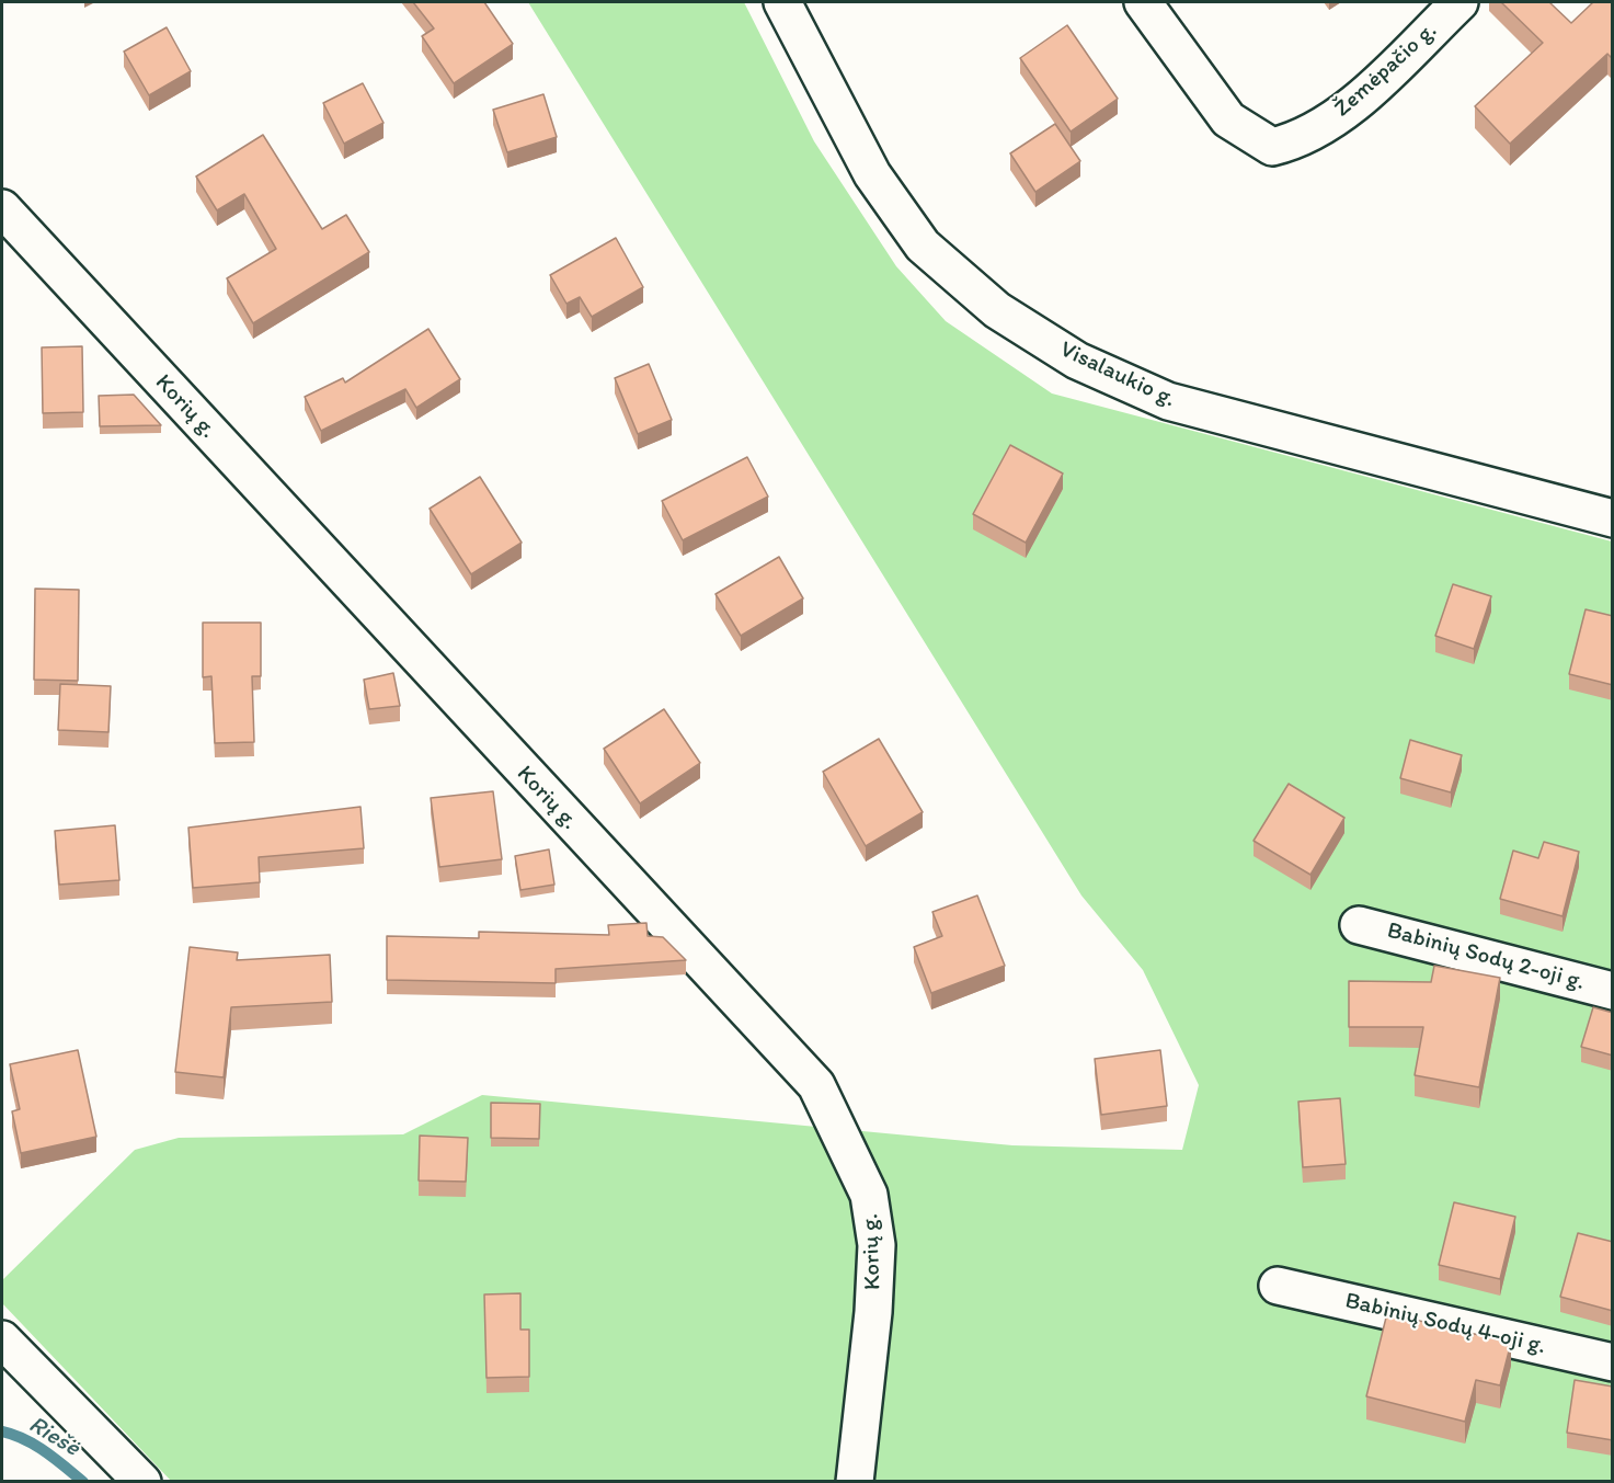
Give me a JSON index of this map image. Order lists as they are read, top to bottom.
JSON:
{
  "streets": {
    "street": [
      "Žemėpačio g.",
      "Visalaukio g.",
      "Korių g.",
      "Babinių Sodų 2-oji g.",
      "Babinių Sodų 4-oji g."
    ]
  },
  "water": ["Riešė"]
}
